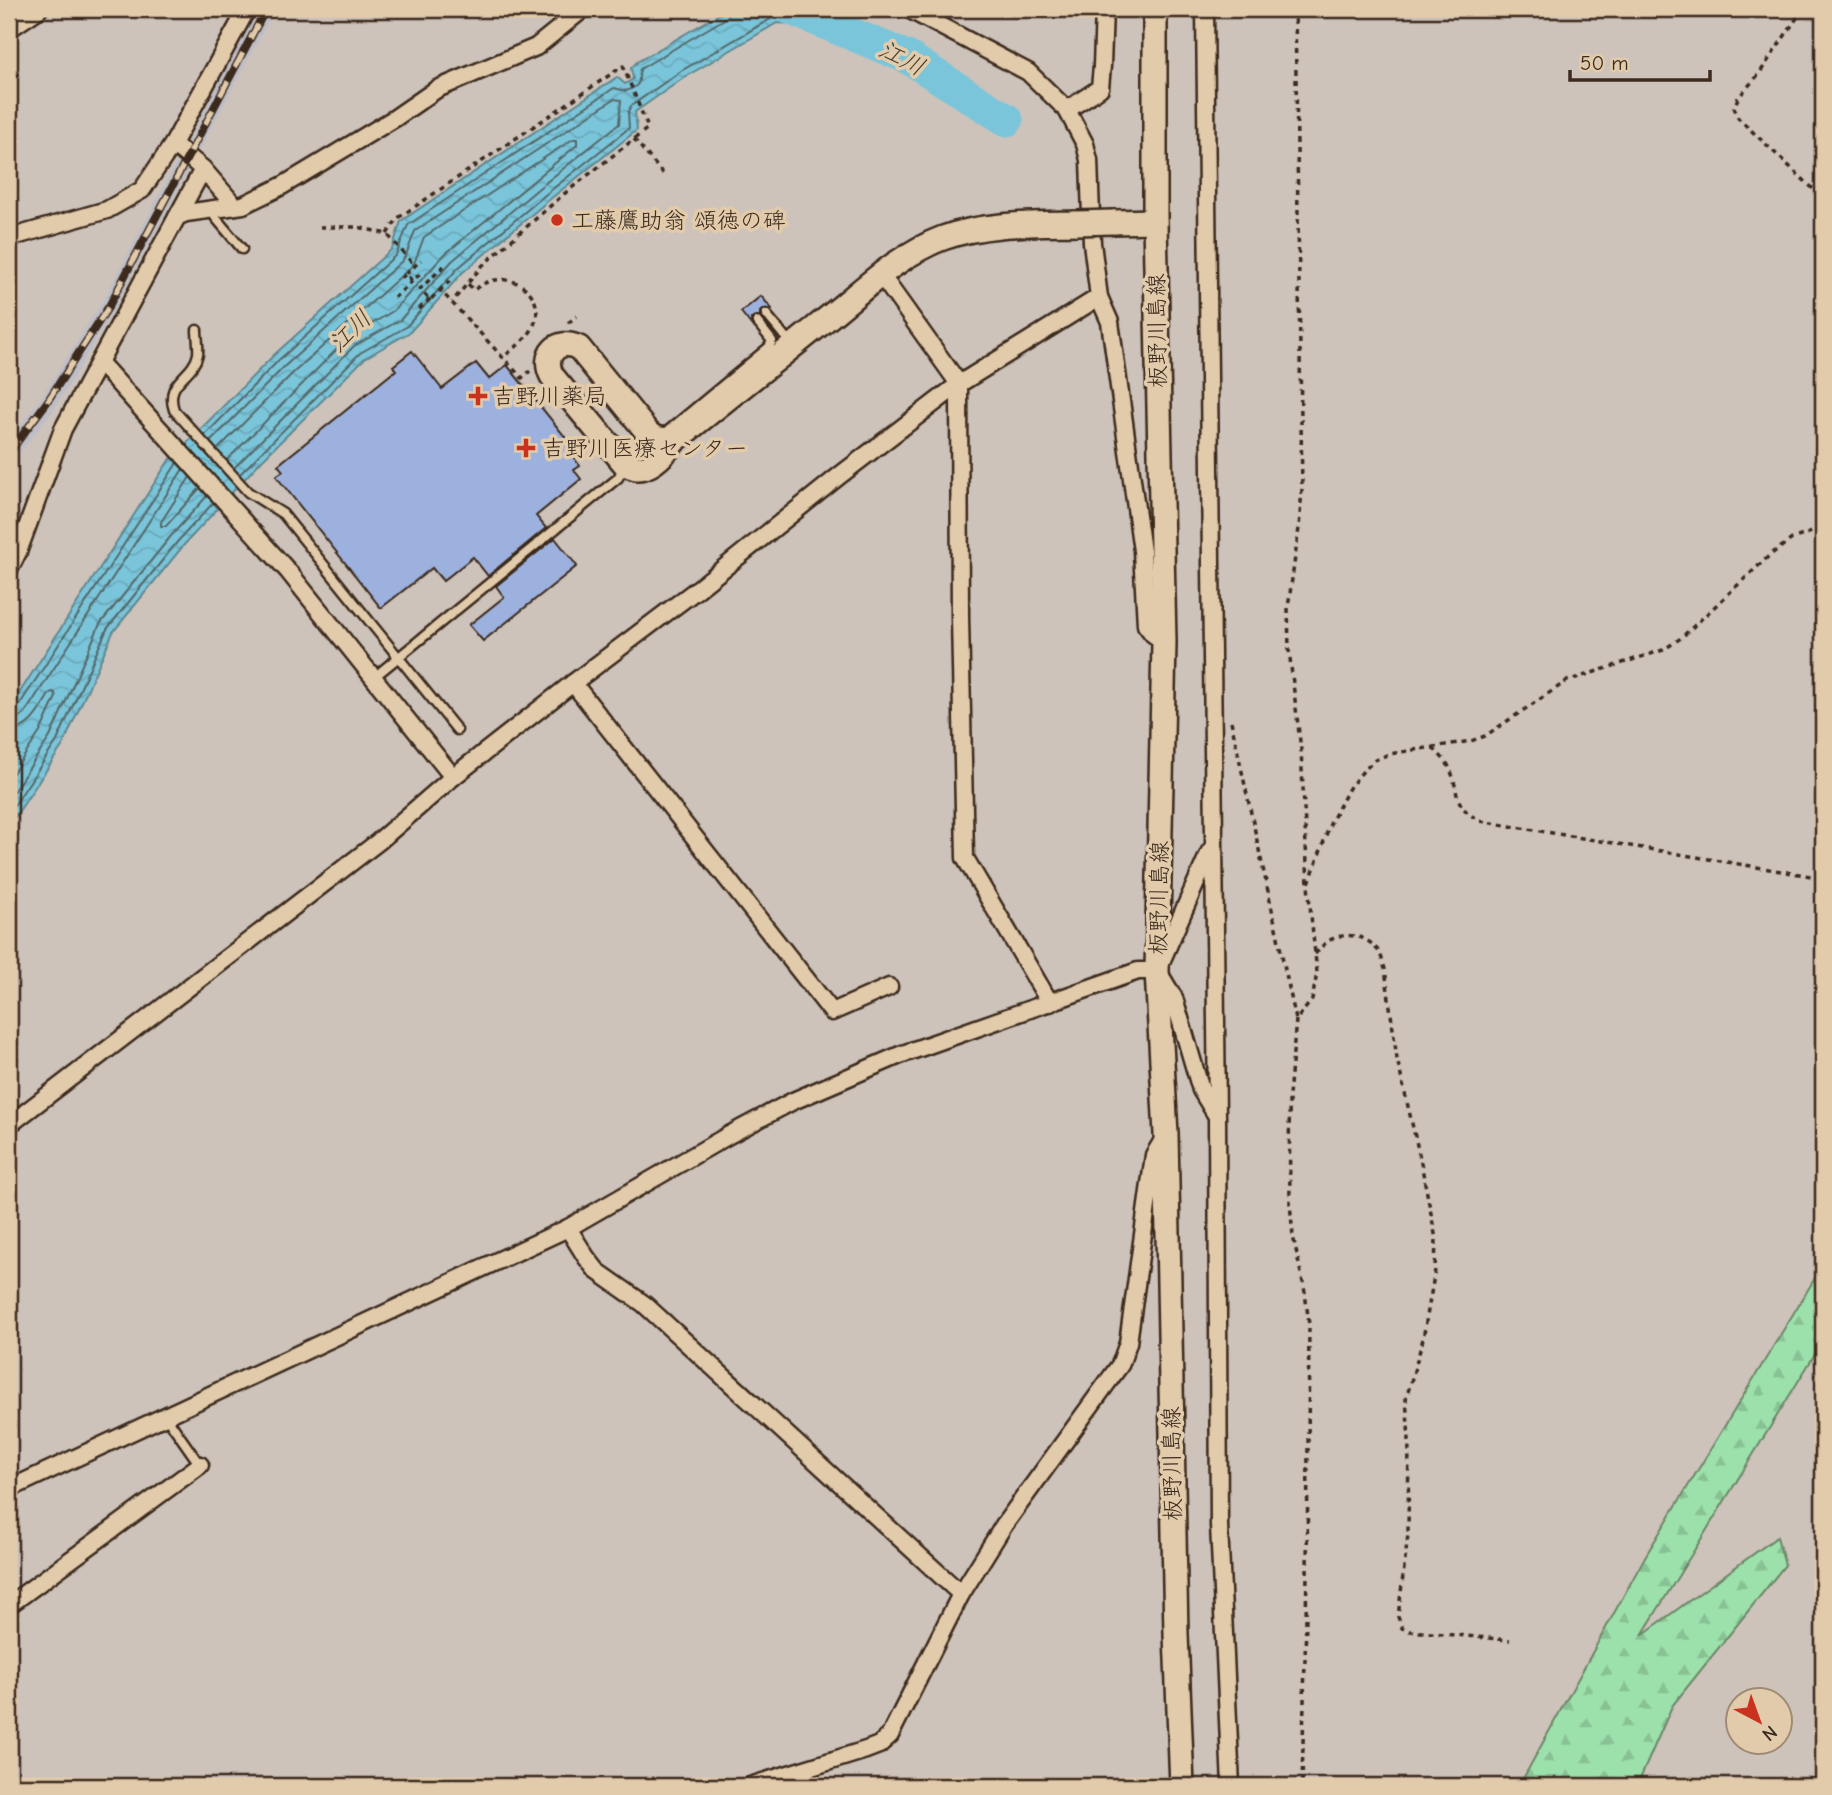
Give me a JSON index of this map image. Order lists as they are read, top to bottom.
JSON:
{
  "streets": {
    "main road": ["板野川島線"]
  },
  "water": ["江川"],
  "places": {
    "other": ["工藤鷹助翁 頌徳の碑"],
    "health": ["吉野川薬局", "吉野川医療センター"]
  },
  "scale_bar": "50 m",
  "north": "bottom right"
}
